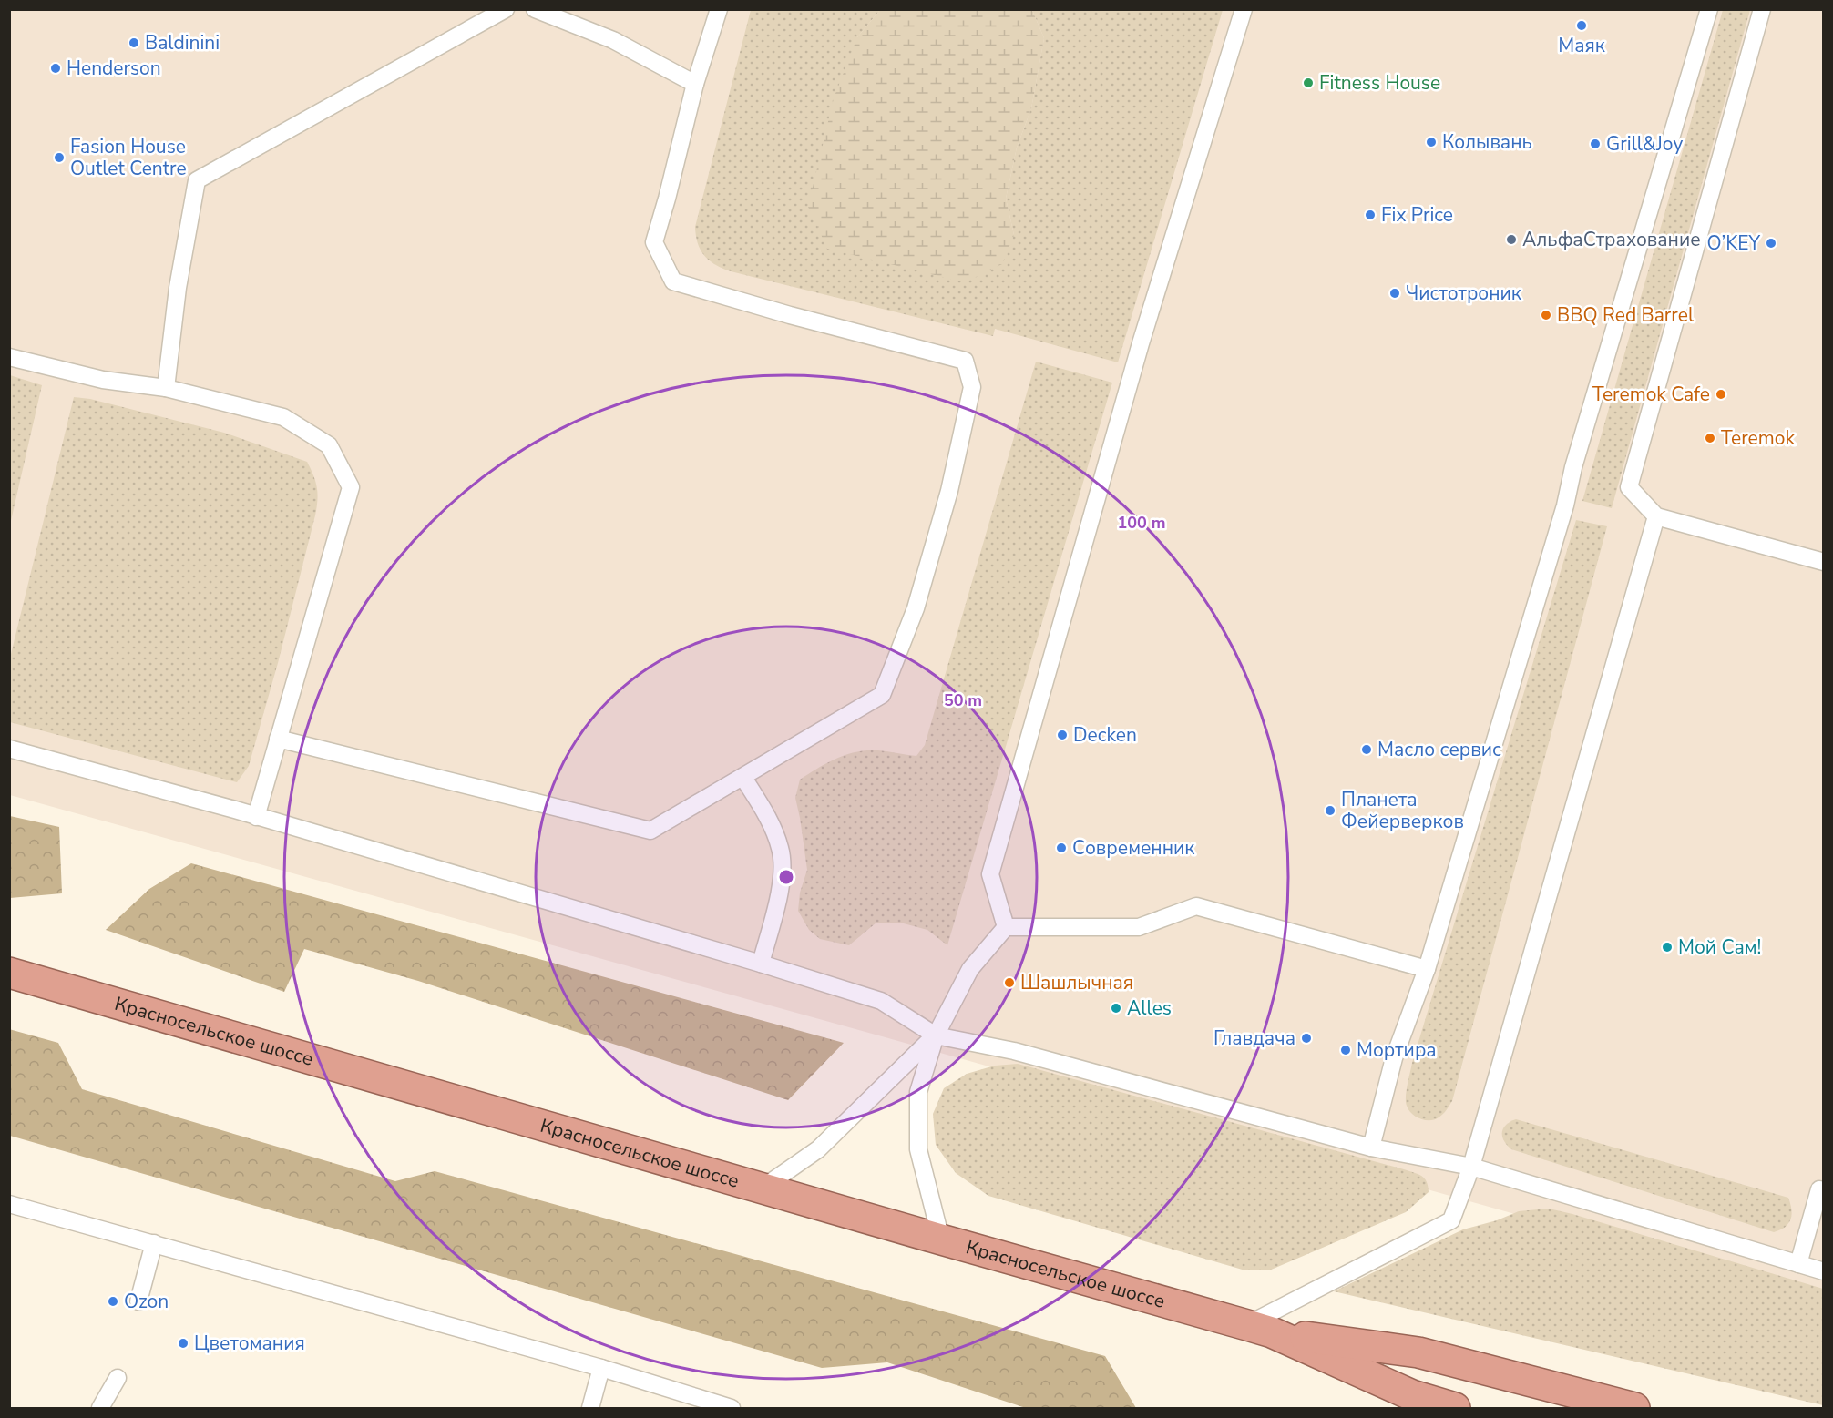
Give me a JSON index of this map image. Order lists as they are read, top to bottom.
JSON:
{
  "streets": {
    "highway": ["Красносельское шоссе"]
  },
  "places": [
    "Маяк",
    "Baldinini",
    "Henderson",
    "Fitness House",
    "Колывань",
    "Grill&Joy",
    "Fasion House Outlet Centre",
    "Fix Price",
    "АльфаСтрахование",
    "O’KEY",
    "Чистотроник",
    "BBQ Red Barrel",
    "Teremok Cafe",
    "Teremok",
    "Decken",
    "Масло сервис",
    "Планета Фейерверков",
    "Современник",
    "Мой Сам!",
    "Шашлычная",
    "Alles",
    "Главдача",
    "Мортира",
    "Ozon",
    "Цветомания"
  ],
  "rings": ["100 m", "50 m"]
}
